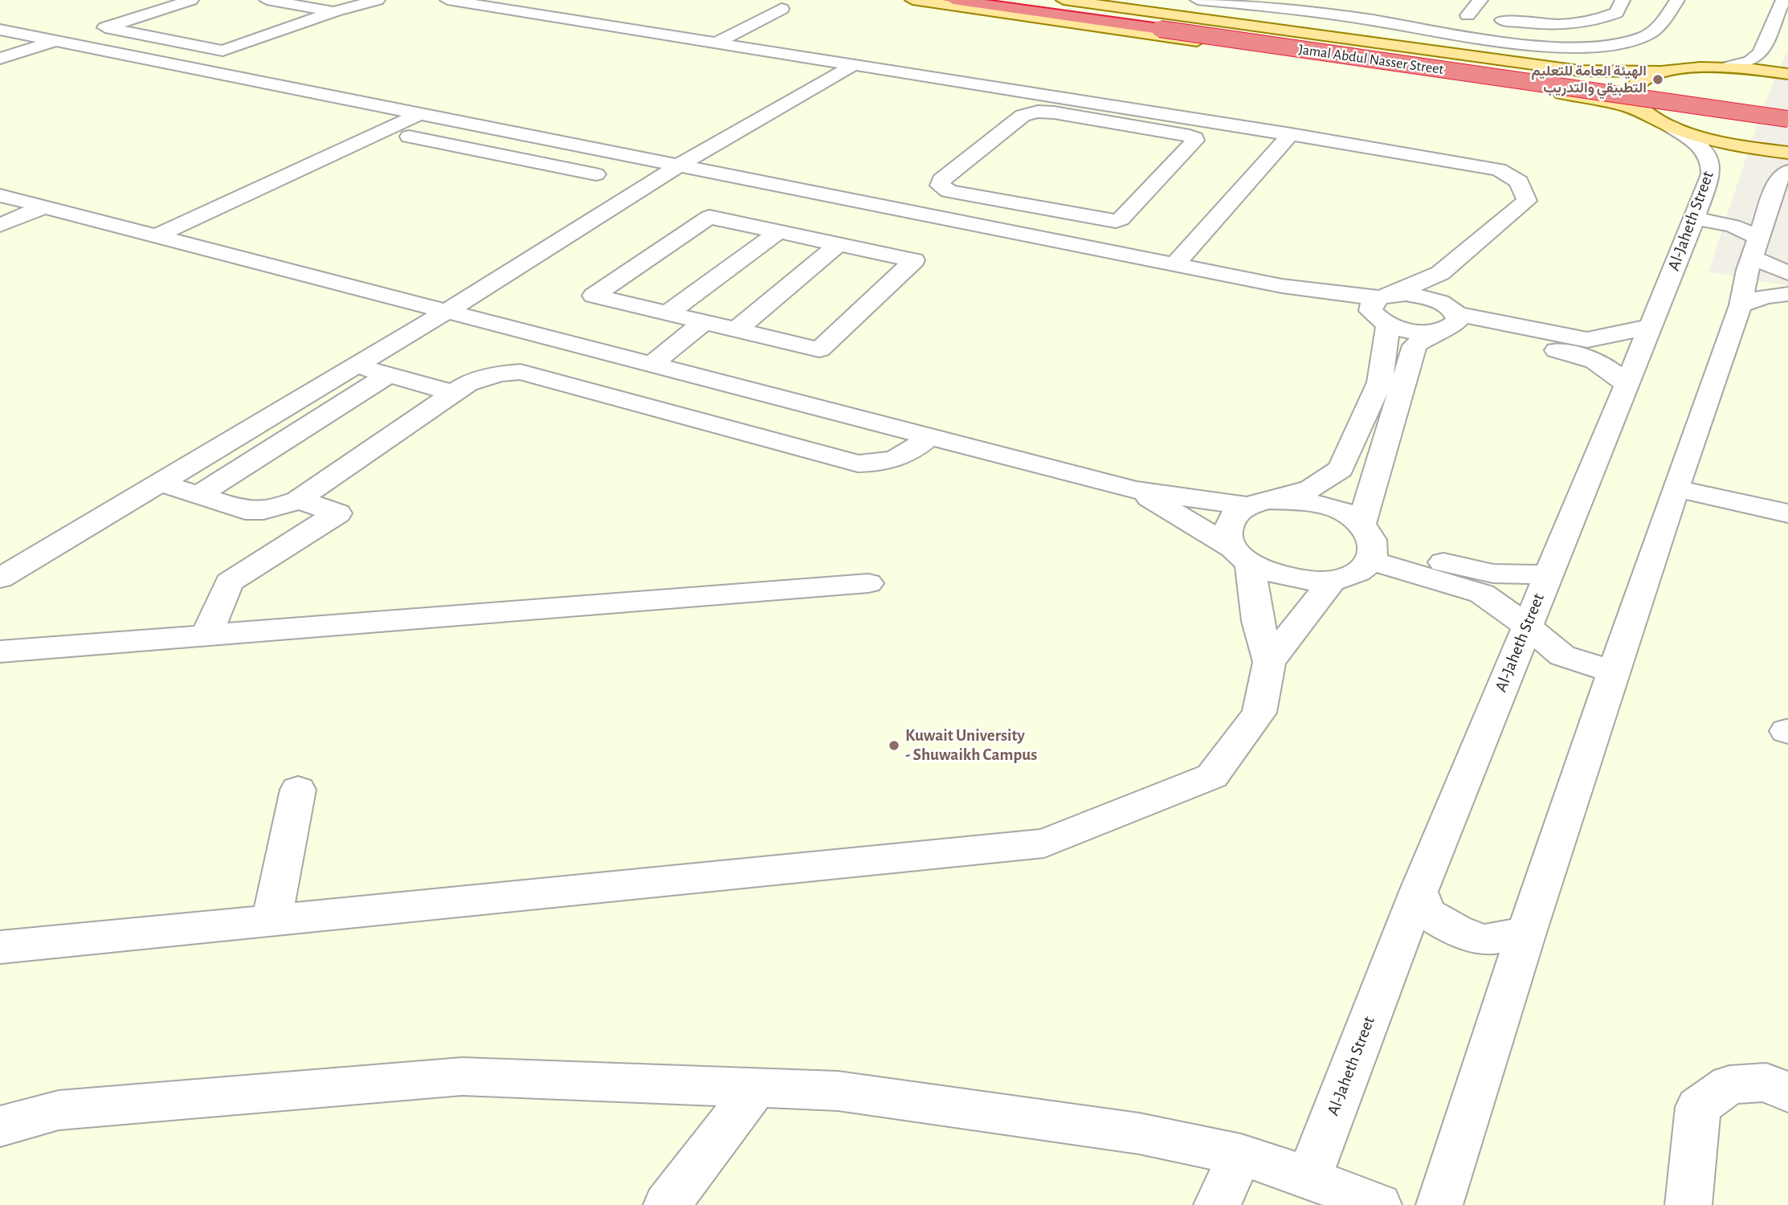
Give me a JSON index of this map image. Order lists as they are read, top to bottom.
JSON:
{
  "streets": {
    "highway": ["Jamal Abdul Nasser Street"],
    "street": ["Al-Jaheth Street"]
  },
  "places": ["الهيئة العامة للتعليم التطبيقي والتدريب", "Kuwait University - Shuwaikh Campus"]
}
